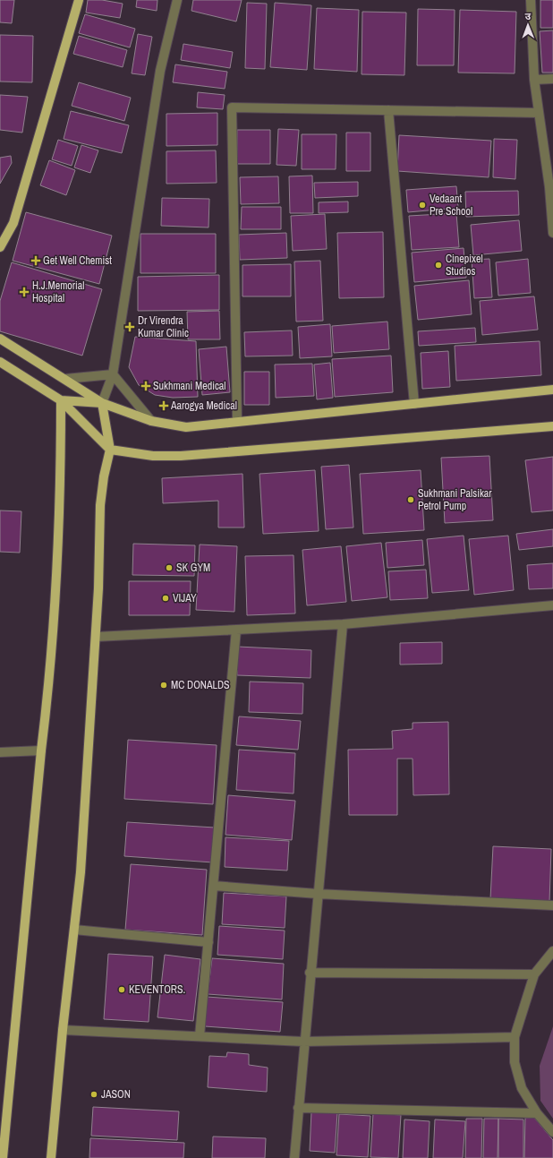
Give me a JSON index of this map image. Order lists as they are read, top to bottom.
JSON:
{
  "places": {
    "other": [
      "Vedaant Pre School",
      "Cinepixel Studios",
      "Sukhmani Palsikar Petrol Pump",
      "SK GYM",
      "VIJAY",
      "MC DONALDS",
      "KEVENTORS.",
      "JASON"
    ],
    "health": [
      "Get Well Chemist",
      "H.J.Memorial Hospital",
      "Dr Virendra Kumar Clinic",
      "Sukhmani Medical",
      "Aarogya Medical"
    ]
  },
  "north": "top"
}
